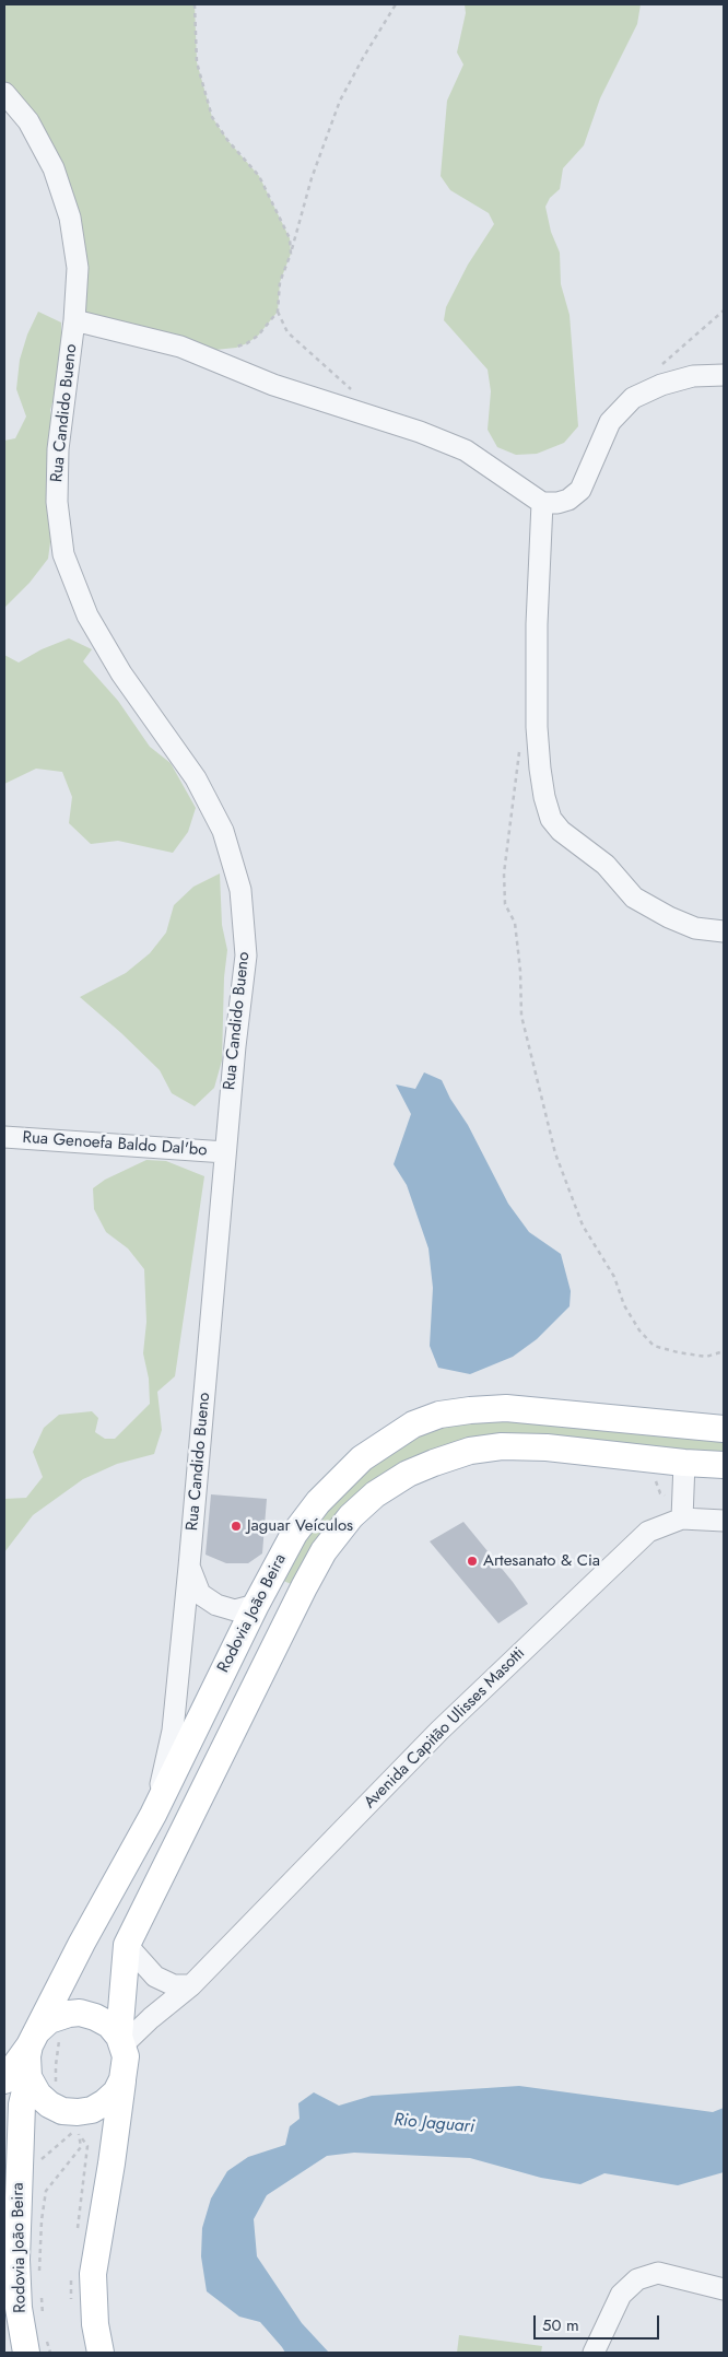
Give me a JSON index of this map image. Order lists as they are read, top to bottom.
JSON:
{
  "streets": {
    "main road": ["Rodovia João Beira"],
    "street": ["Rua Candido Bueno", "Rua Genoefa Baldo Dal'bo", "Avenida Capitão Ulisses Masotti"]
  },
  "crossings": [
    ["Rua Candido Bueno", "Rua Genoefa Baldo Dal'bo"],
    ["Rua Candido Bueno", "Rodovia João Beira"],
    ["Rodovia João Beira", "Avenida Capitão Ulisses Masotti"]
  ],
  "water": ["Rio Jaguari"],
  "places": ["Jaguar Veículos", "Artesanato & Cia"],
  "scale_bar": "50 m"
}
